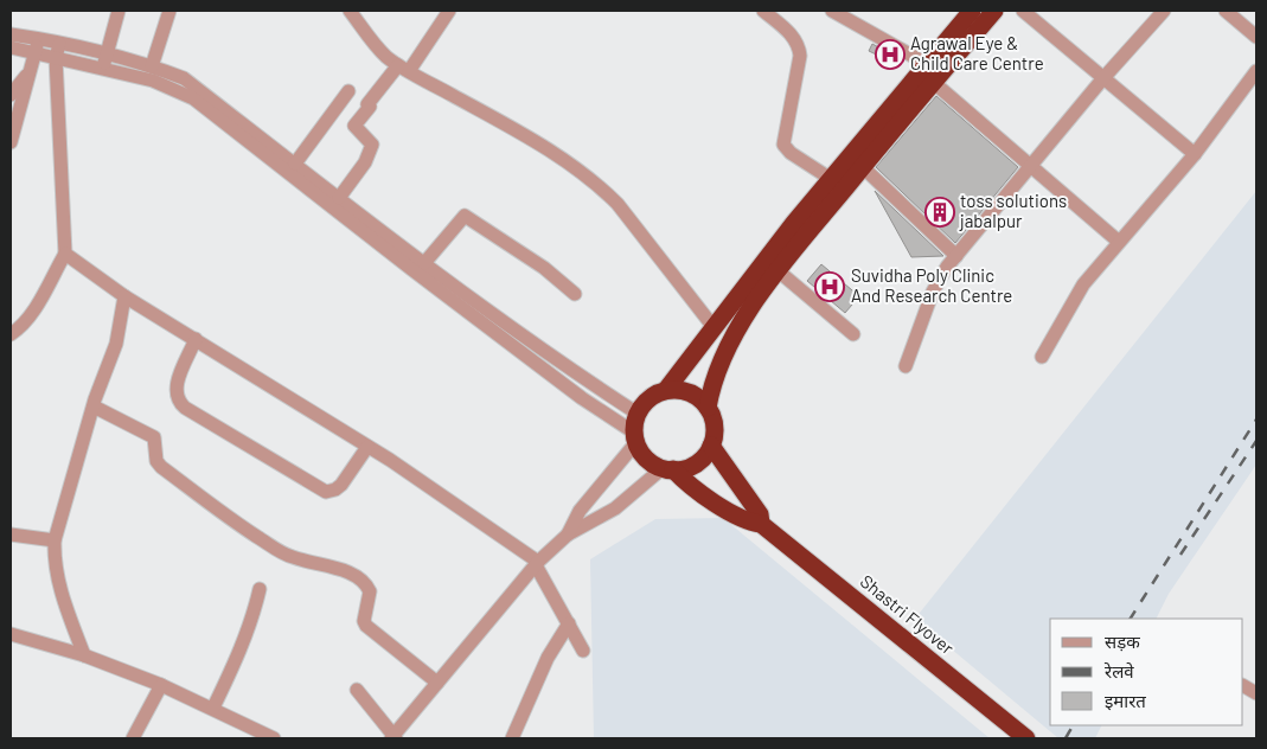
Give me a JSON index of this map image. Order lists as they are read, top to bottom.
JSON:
{
  "streets": {
    "highway": ["Shastri Flyover"]
  },
  "places": {
    "hospital": ["Agrawal Eye & Child Care Centre", "Suvidha Poly Clinic And Research Centre"],
    "building": ["toss solutions jabalpur"]
  },
  "legend": ["सड़क", "रेलवे", "इमारत"]
}
